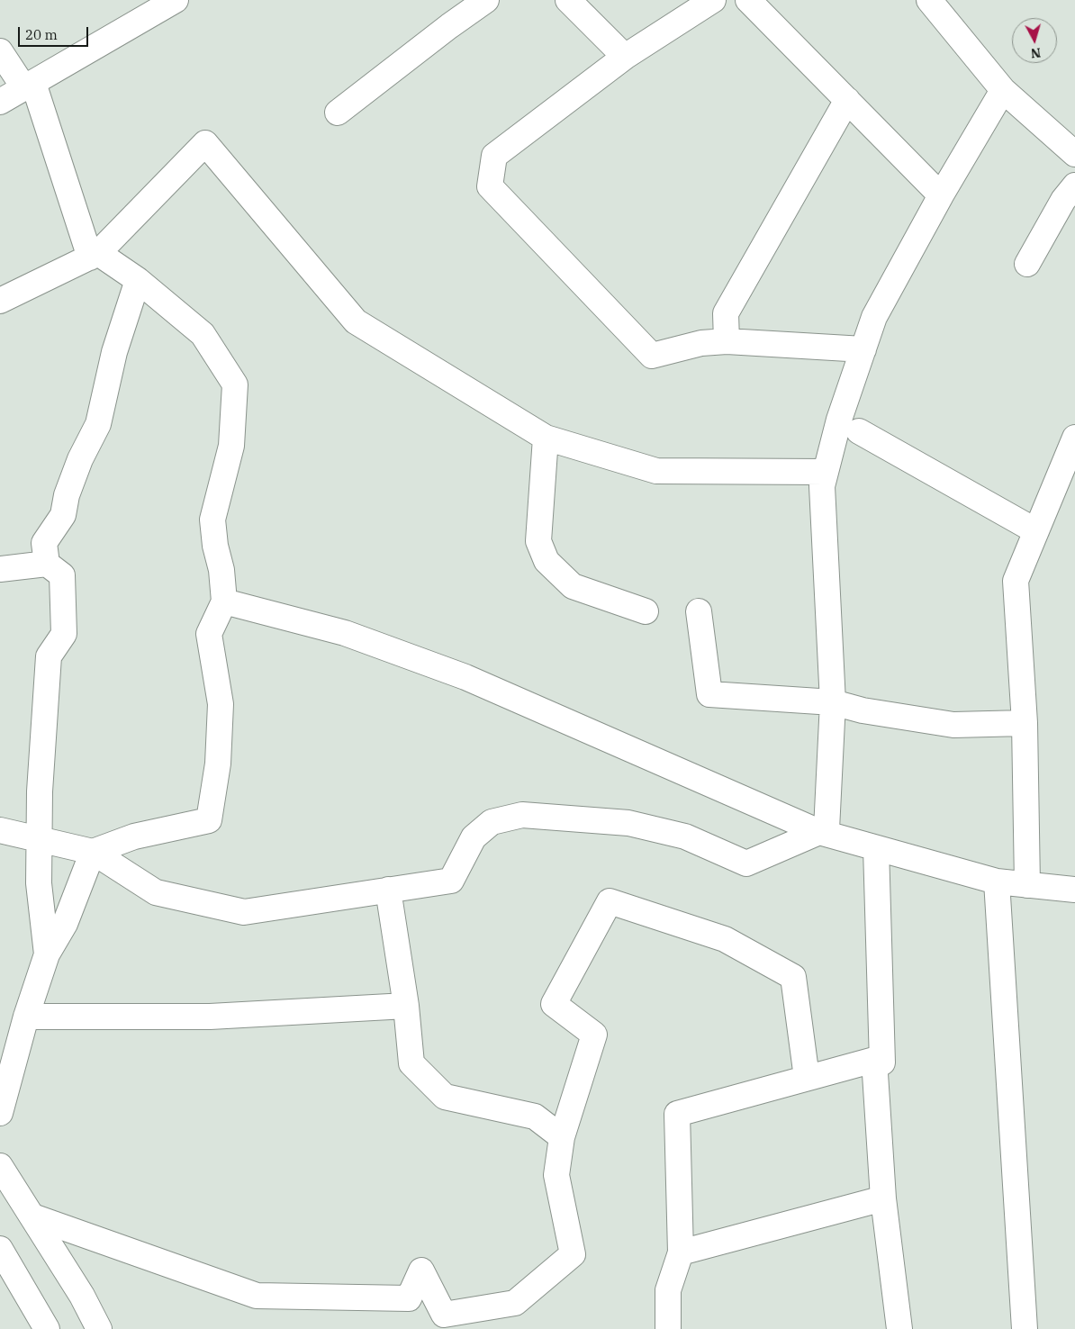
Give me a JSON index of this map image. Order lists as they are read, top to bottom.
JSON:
{
  "scale_bar": "20 m",
  "north": "bottom"
}
